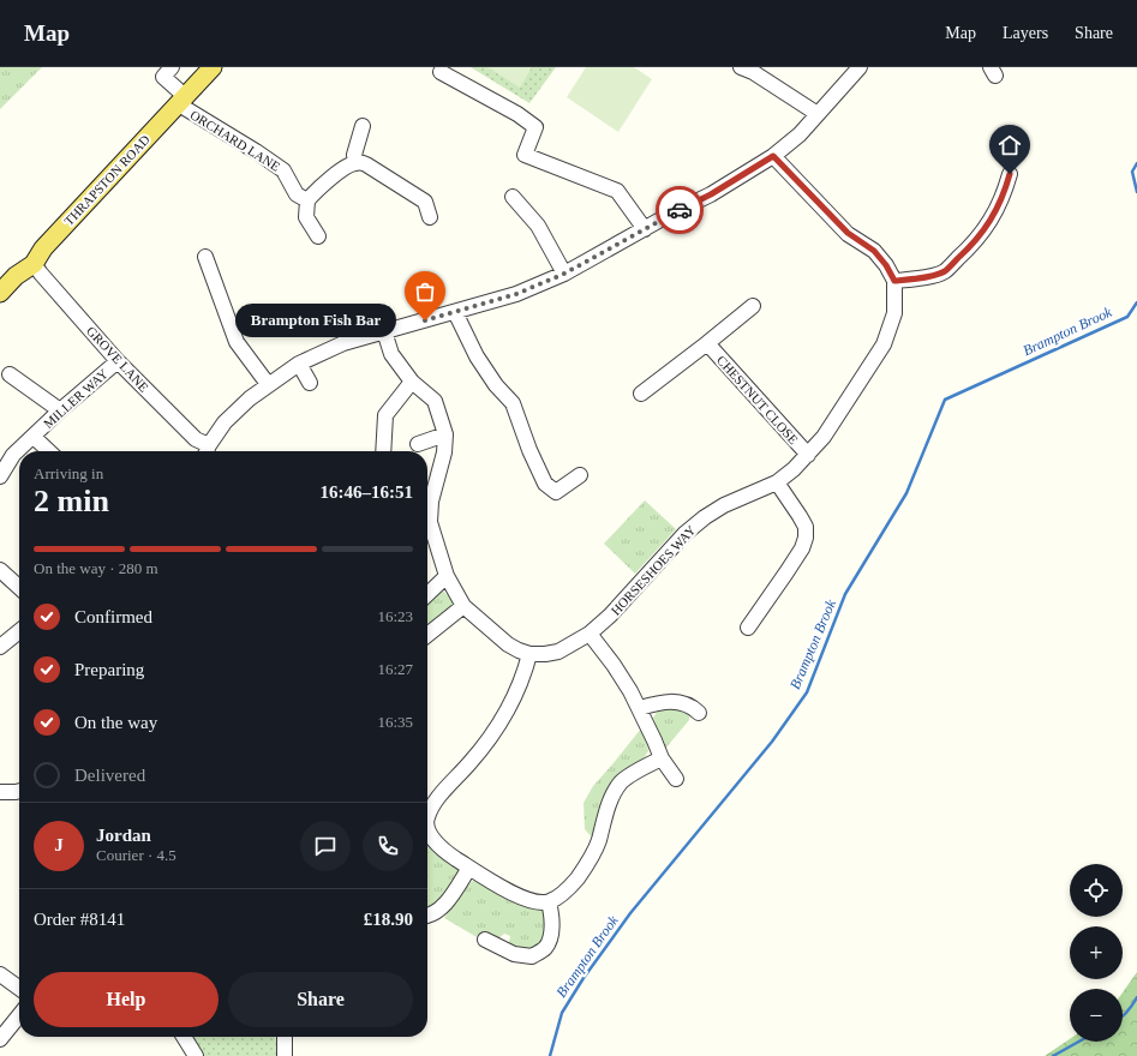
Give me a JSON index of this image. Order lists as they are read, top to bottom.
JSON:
{
  "streets": {
    "main road": ["THRAPSTON ROAD"],
    "street": [
      "ORCHARD LANE",
      "GROVE LANE",
      "MILLER WAY",
      "CHESTNUT CLOSE",
      "HORSESHOES WAY"
    ]
  },
  "crossings": [
    ["ORCHARD LANE", "THRAPSTON ROAD"],
    ["THRAPSTON ROAD", "GROVE LANE"],
    ["GROVE LANE", "MILLER WAY"],
    ["CHESTNUT CLOSE", "HORSESHOES WAY"]
  ],
  "water": ["Brampton Brook"],
  "places": ["Brampton Fish Bar"],
  "page": {
    "header": "Map",
    "nav": ["Map", "Layers", "Share"],
    "bubble": "Brampton Fish Bar",
    "heading": ["2 min", "Arriving in", "16:46–16:51"],
    "panel": [
      "Jordan",
      "Courier · 4.5",
      "Order #8141",
      "£18.90"
    ],
    "bar": "On the way · 280 m",
    "list": [
      ["Confirmed", "16:23"],
      ["Preparing", "16:27"],
      ["On the way", "16:35"],
      "Delivered"
    ],
    "round": "J",
    "map_buttons": ["+", "−"],
    "buttons": ["Help", "Share"]
  }
}
